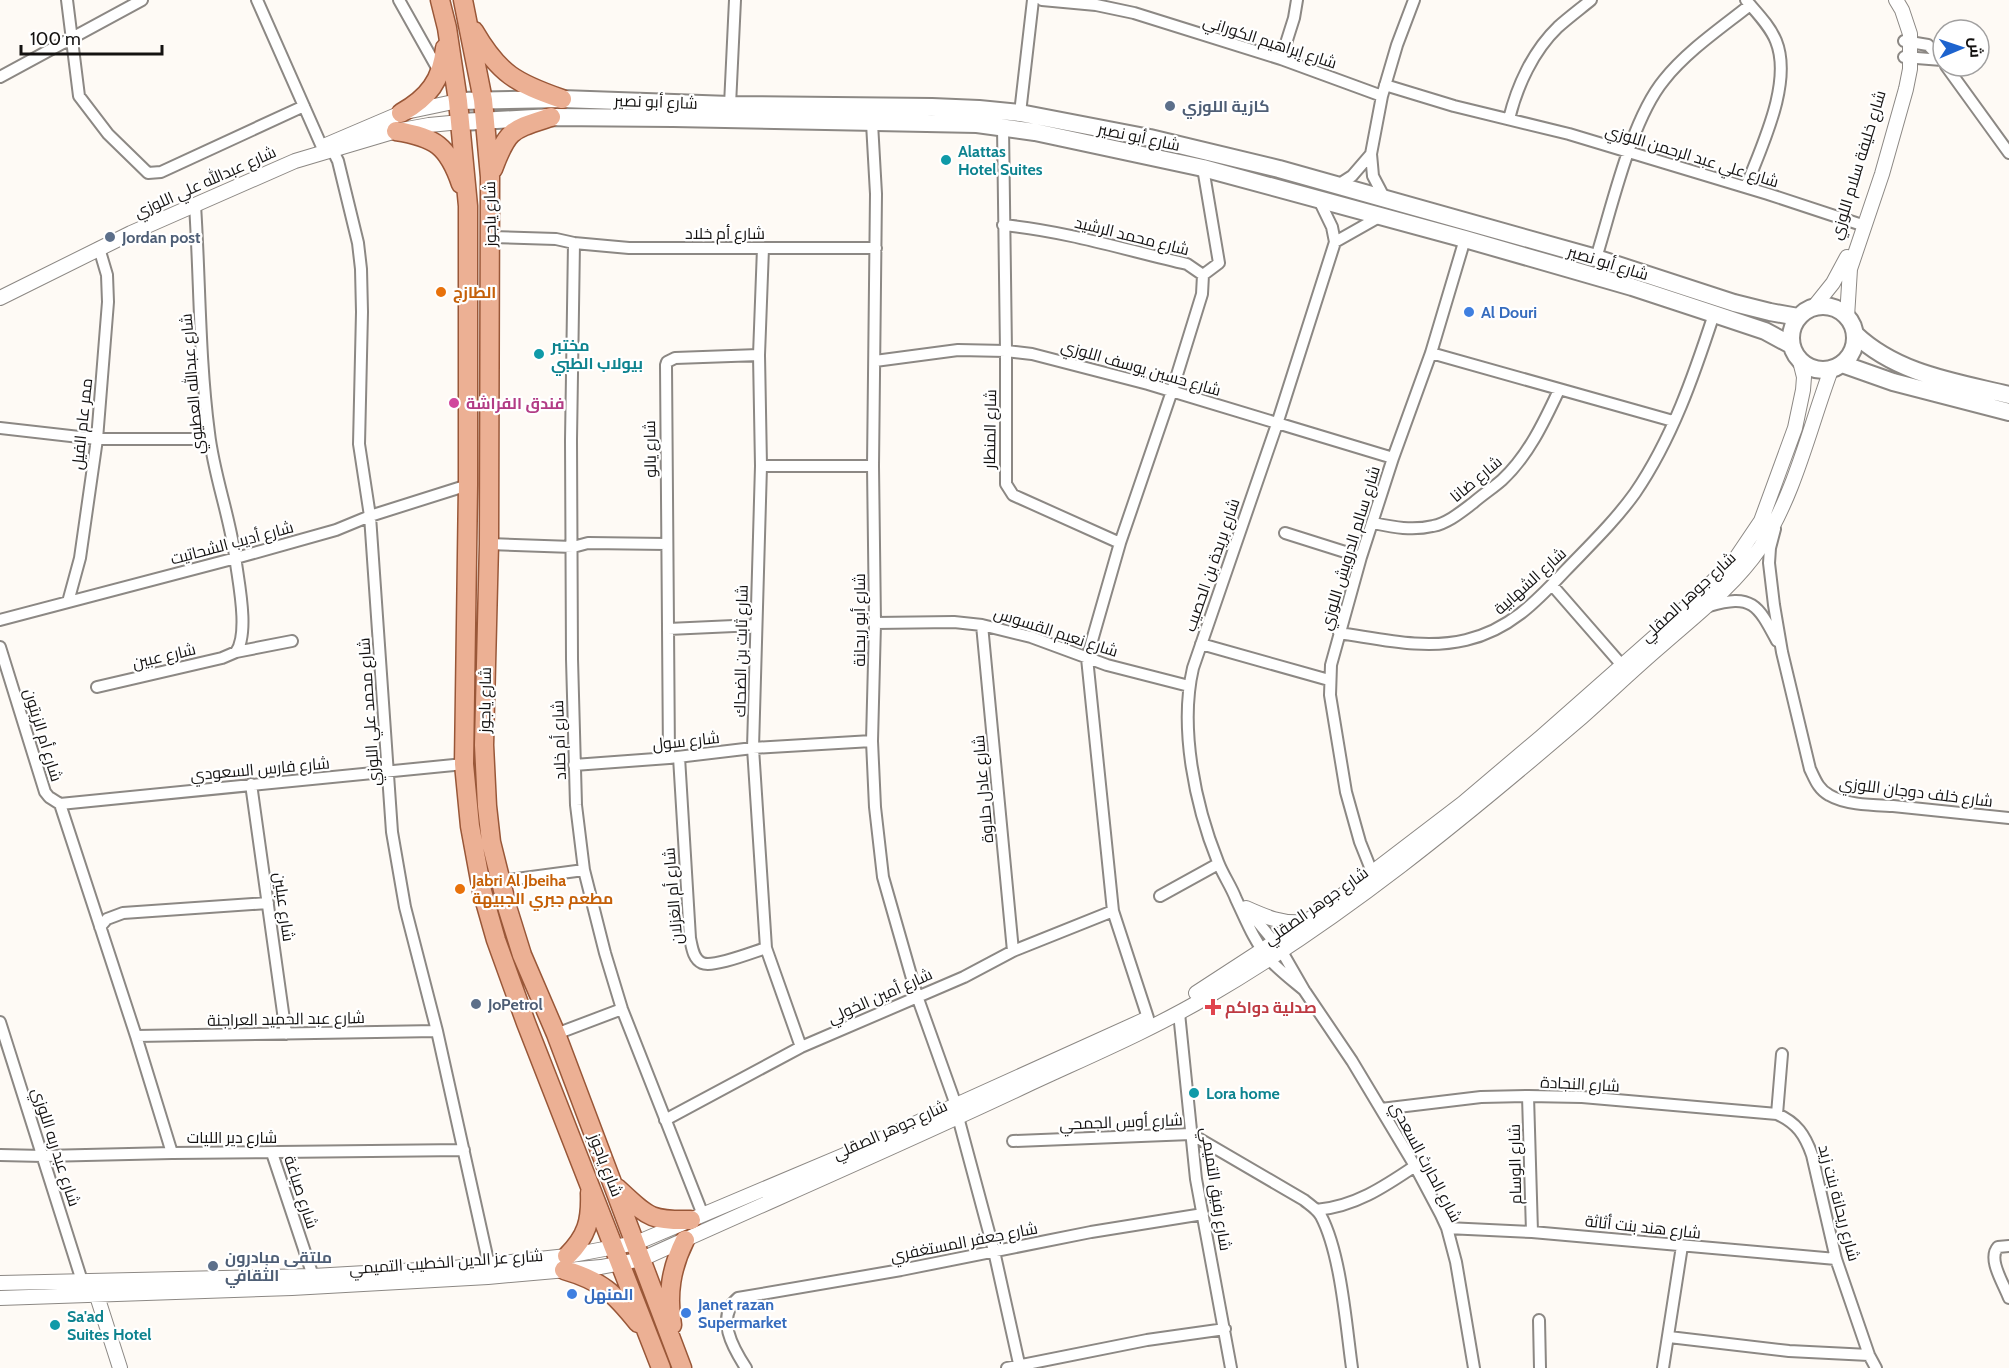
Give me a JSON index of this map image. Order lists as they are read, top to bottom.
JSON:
{
  "streets": {
    "main road": ["شارع أبو نصير", "شارع ياجوز"],
    "street": [
      "شارع إبراهيم الكوراني",
      "شارع علي عبد الرحمن اللوزي",
      "شارع خليفة سلام اللوزي",
      "شارع عبدالله علي اللوزي",
      "شارع أم خلاد",
      "شارع محمد الرشيد",
      "شارع حسين يوسف اللوزي",
      "شارع عبدالله العطيوي",
      "ممر عام الفيل",
      "شارع المنطار",
      "شارع يالو",
      "شارع ضانا",
      "شارع أديب الشحاتيت",
      "شارع سالم الدرويش اللوزي",
      "شارع بريدة بن الحصيب",
      "شارع الشهابية",
      "شارع جوهر الصقلي",
      "شارع أبو ريحانة",
      "شارع نعيم القسوس",
      "شارع ثابت بن الضحاك",
      "شارع عبين",
      "شارع محمد علي اللوزي",
      "شارع أم الزيتون",
      "شارع سول",
      "شارع فارس السعودي",
      "شارع عادل حلاوة",
      "شارع خلف دوجان اللوزي",
      "شارع أم الغزلان",
      "شارع عبلين",
      "شارع أمين الخولي",
      "شارع عبد الحميد العراجنة",
      "شارع النجادة",
      "شارع أوس الجمحي",
      "شارع دير الليات",
      "شارع عبد ربه اللوزي",
      "شارع الحارث السعدي",
      "شارع الوسام",
      "شارع رفيق التميمي",
      "شارع صياغة",
      "شارع ريحانة بنت زيد",
      "شارع هند بنت أثاثة",
      "شارع جعفر المستغفري",
      "شارع عز الدين الخطيب التميمي"
    ]
  },
  "crossings": [
    ["شارع إبراهيم الكوراني", "شارع علي عبد الرحمن اللوزي"],
    ["شارع أبو نصير", "شارع خليفة سلام اللوزي"],
    ["شارع أبو نصير", "شارع عبدالله علي اللوزي"],
    ["شارع أبو نصير", "شارع ياجوز"],
    ["شارع أبو نصير", "شارع سالم الدرويش اللوزي"],
    ["شارع أبو نصير", "شارع الشهابية"],
    ["شارع أبو نصير", "شارع جوهر الصقلي"],
    ["شارع أبو نصير", "شارع أبو ريحانة"],
    ["شارع علي عبد الرحمن اللوزي", "شارع خليفة سلام اللوزي"],
    ["شارع خليفة سلام اللوزي", "شارع جوهر الصقلي"],
    ["شارع عبدالله علي اللوزي", "شارع ياجوز"],
    ["شارع عبدالله علي اللوزي", "شارع عبدالله العطيوي"],
    ["شارع عبدالله علي اللوزي", "ممر عام الفيل"],
    ["شارع عبدالله علي اللوزي", "شارع محمد علي اللوزي"],
    ["شارع ياجوز", "شارع أم خلاد"],
    ["شارع ياجوز", "شارع أديب الشحاتيت"],
    ["شارع ياجوز", "شارع جوهر الصقلي"],
    ["شارع ياجوز", "شارع فارس السعودي"],
    ["شارع ياجوز", "شارع عز الدين الخطيب التميمي"],
    ["شارع أم خلاد", "شارع جوهر الصقلي"],
    ["شارع أم خلاد", "شارع أبو ريحانة"],
    ["شارع أم خلاد", "شارع ثابت بن الضحاك"],
    ["شارع أم خلاد", "شارع سول"],
    ["شارع أم خلاد", "شارع أمين الخولي"],
    ["شارع محمد الرشيد", "شارع حسين يوسف اللوزي"],
    ["شارع حسين يوسف اللوزي", "شارع المنطار"],
    ["شارع حسين يوسف اللوزي", "شارع سالم الدرويش اللوزي"],
    ["شارع حسين يوسف اللوزي", "شارع بريدة بن الحصيب"],
    ["شارع حسين يوسف اللوزي", "شارع أبو ريحانة"],
    ["شارع عبدالله العطيوي", "شارع أديب الشحاتيت"],
    ["ممر عام الفيل", "شارع أديب الشحاتيت"],
    ["شارع يالو", "شارع ثابت بن الضحاك"],
    ["شارع يالو", "شارع سول"],
    ["شارع يالو", "شارع أم الغزلان"],
    ["شارع ضانا", "شارع سالم الدرويش اللوزي"],
    ["شارع أديب الشحاتيت", "شارع محمد علي اللوزي"],
    ["شارع سالم الدرويش اللوزي", "شارع الشهابية"],
    ["شارع سالم الدرويش اللوزي", "شارع جوهر الصقلي"],
    ["شارع بريدة بن الحصيب", "شارع جوهر الصقلي"],
    ["شارع بريدة بن الحصيب", "شارع نعيم القسوس"],
    ["شارع بريدة بن الحصيب", "شارع الحارث السعدي"],
    ["شارع جوهر الصقلي", "شارع أبو ريحانة"],
    ["شارع جوهر الصقلي", "شارع خلف دوجان اللوزي"],
    ["شارع جوهر الصقلي", "شارع الحارث السعدي"],
    ["شارع جوهر الصقلي", "شارع رفيق التميمي"],
    ["شارع جوهر الصقلي", "شارع عز الدين الخطيب التميمي"],
    ["شارع أبو ريحانة", "شارع نعيم القسوس"],
    ["شارع أبو ريحانة", "شارع سول"],
    ["شارع أبو ريحانة", "شارع أمين الخولي"],
    ["شارع أبو ريحانة", "شارع جعفر المستغفري"],
    ["شارع نعيم القسوس", "شارع عادل حلاوة"],
    ["شارع ثابت بن الضحاك", "شارع سول"],
    ["شارع ثابت بن الضحاك", "شارع أم الغزلان"],
    ["شارع ثابت بن الضحاك", "شارع أمين الخولي"],
    ["شارع محمد علي اللوزي", "شارع فارس السعودي"],
    ["شارع محمد علي اللوزي", "شارع عبد الحميد العراجنة"],
    ["شارع محمد علي اللوزي", "شارع دير الليات"],
    ["شارع محمد علي اللوزي", "شارع عز الدين الخطيب التميمي"],
    ["شارع أم الزيتون", "شارع فارس السعودي"],
    ["شارع أم الزيتون", "شارع عبد الحميد العراجنة"],
    ["شارع أم الزيتون", "شارع دير الليات"],
    ["شارع سول", "شارع أم الغزلان"],
    ["شارع فارس السعودي", "شارع عبلين"],
    ["شارع عادل حلاوة", "شارع أمين الخولي"],
    ["شارع عبلين", "شارع عبد الحميد العراجنة"],
    ["شارع النجادة", "شارع الحارث السعدي"],
    ["شارع النجادة", "شارع الوسام"],
    ["شارع النجادة", "شارع ريحانة بنت زيد"],
    ["شارع أوس الجمحي", "شارع رفيق التميمي"],
    ["شارع دير الليات", "شارع عبد ربه اللوزي"],
    ["شارع دير الليات", "شارع صياغة"],
    ["شارع عبد ربه اللوزي", "شارع عز الدين الخطيب التميمي"],
    ["شارع الحارث السعدي", "شارع هند بنت أثاثة"],
    ["شارع الوسام", "شارع هند بنت أثاثة"],
    ["شارع رفيق التميمي", "شارع جعفر المستغفري"],
    ["شارع صياغة", "شارع عز الدين الخطيب التميمي"],
    ["شارع ريحانة بنت زيد", "شارع هند بنت أثاثة"]
  ],
  "places": {
    "other": [
      "كازية اللوزي",
      "Alattas Hotel Suites",
      "Jordan post",
      "الطازج",
      "Al Douri",
      "مختبر بيولاب الطبي",
      "فندق الفراشة",
      "Jabri Al Jbeiha مطعم جبري الجبيهة",
      "JoPetrol",
      "Lora home",
      "ملتقى مبادرون الثقافي",
      "المنهل",
      "Janet razan Supermarket",
      "Sa'ad Suites Hotel"
    ],
    "health": ["صدلية دواكم"]
  },
  "scale_bar": "100 m",
  "north": "right"
}
